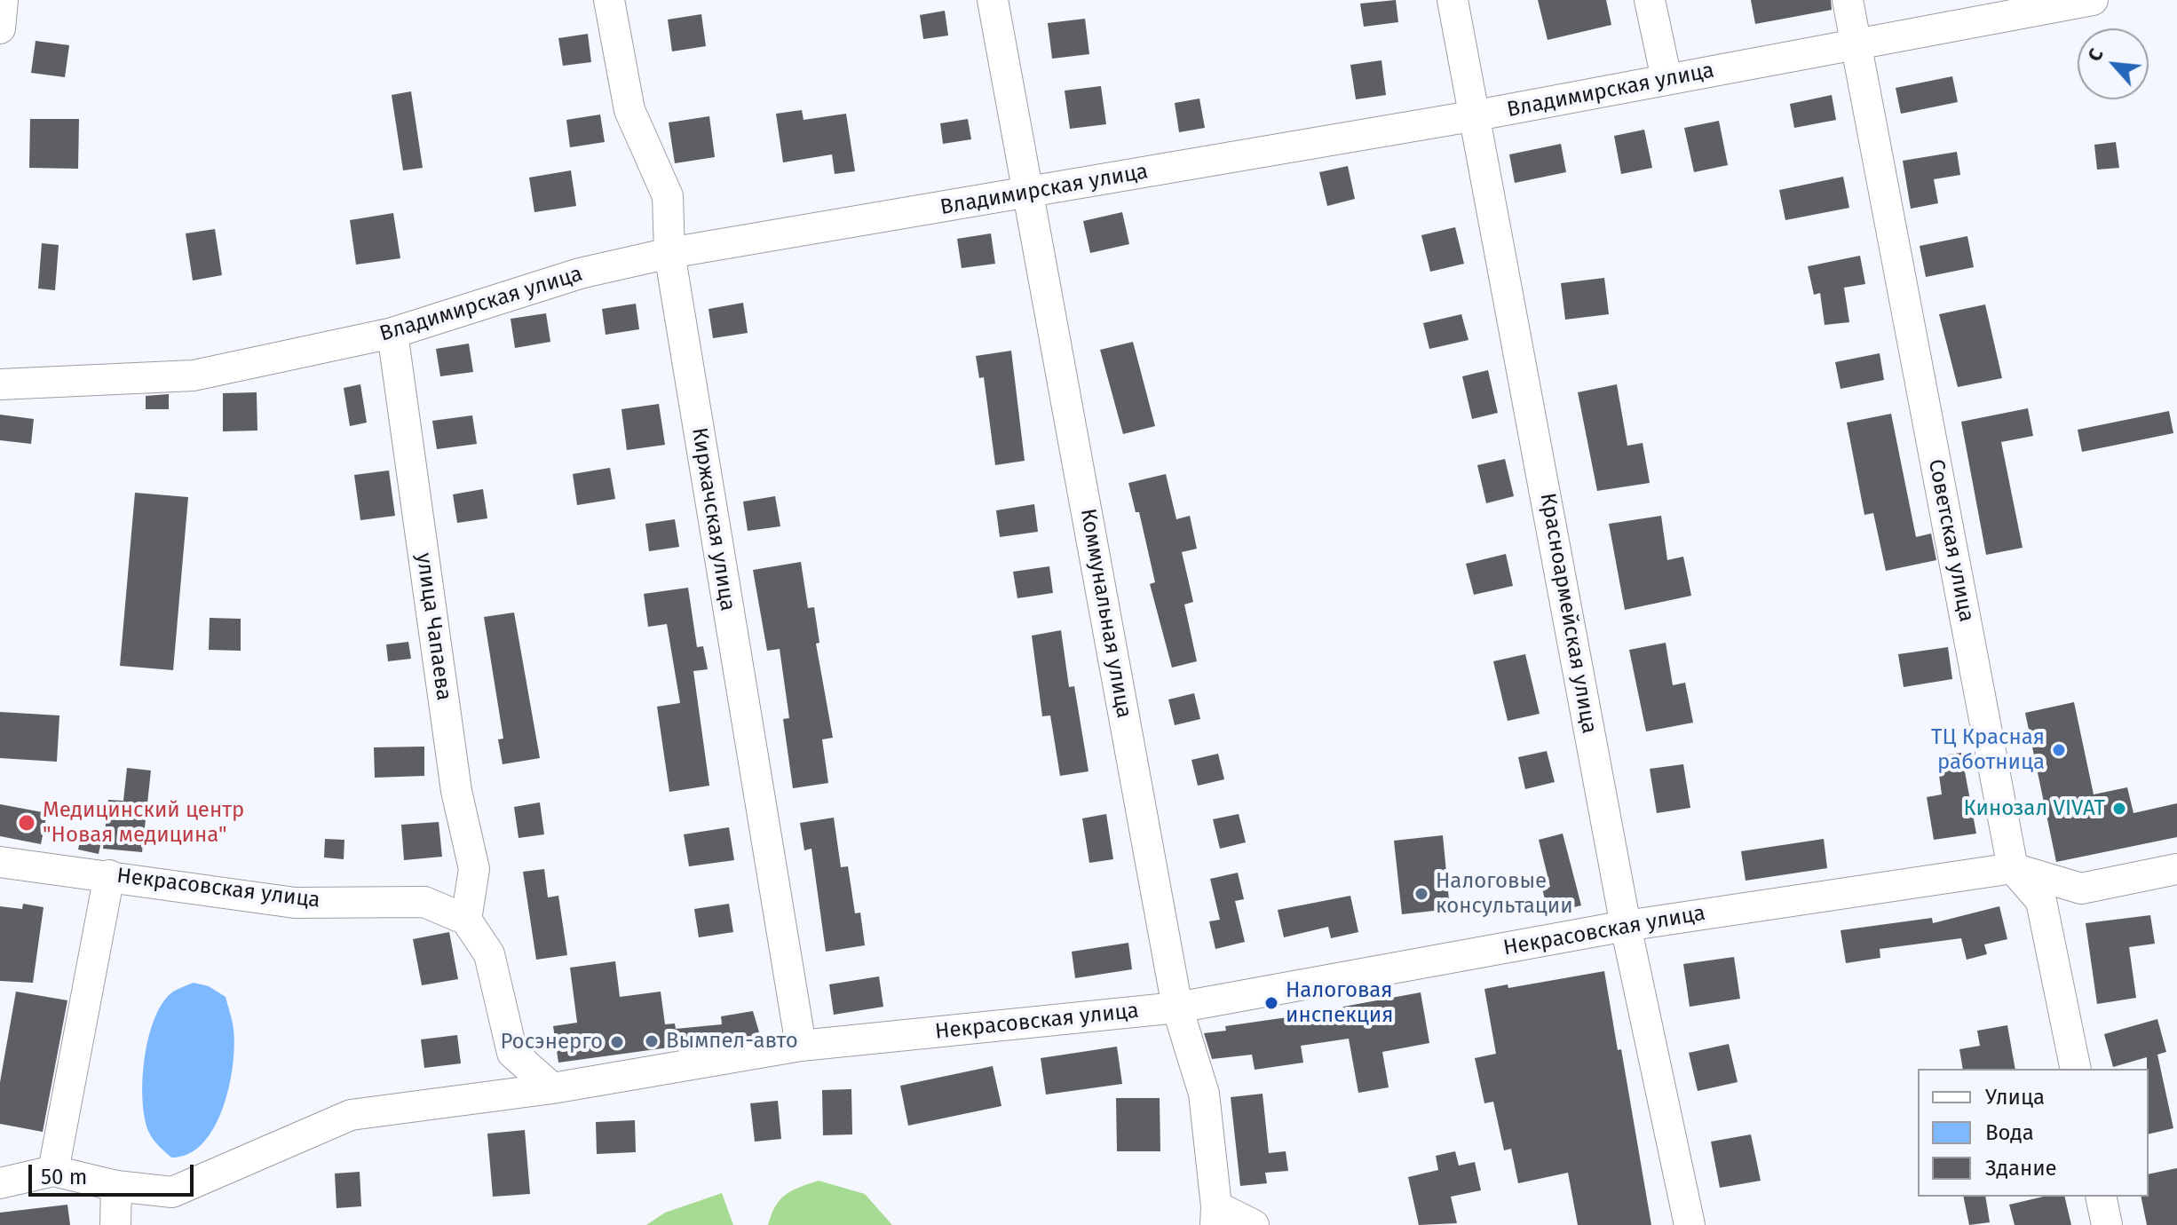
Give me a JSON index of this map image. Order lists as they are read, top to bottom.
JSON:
{
  "streets": {
    "street": [
      "Владимирская улица",
      "Киржачская улица",
      "Советская улица",
      "Коммунальная улица",
      "Красноармейская улица",
      "улица Чапаева",
      "Некрасовская улица"
    ]
  },
  "crossings": [
    ["Владимирская улица", "Киржачская улица"],
    ["Владимирская улица", "Советская улица"],
    ["Владимирская улица", "Коммунальная улица"],
    ["Владимирская улица", "Красноармейская улица"],
    ["Владимирская улица", "улица Чапаева"],
    ["Киржачская улица", "Некрасовская улица"],
    ["Советская улица", "Некрасовская улица"],
    ["Коммунальная улица", "Некрасовская улица"],
    ["Красноармейская улица", "Некрасовская улица"],
    ["улица Чапаева", "Некрасовская улица"]
  ],
  "places": [
    "ТЦ Красная работница",
    "Кинозал VIVAT",
    "Медицинский центр \"Новая медицина\"",
    "Налоговые консультации",
    "Налоговая инспекция",
    "Вымпел-авто",
    "Росэнерго"
  ],
  "legend": ["Улица", "Вода", "Здание"],
  "scale_bar": "50 m",
  "north": "top left"
}
